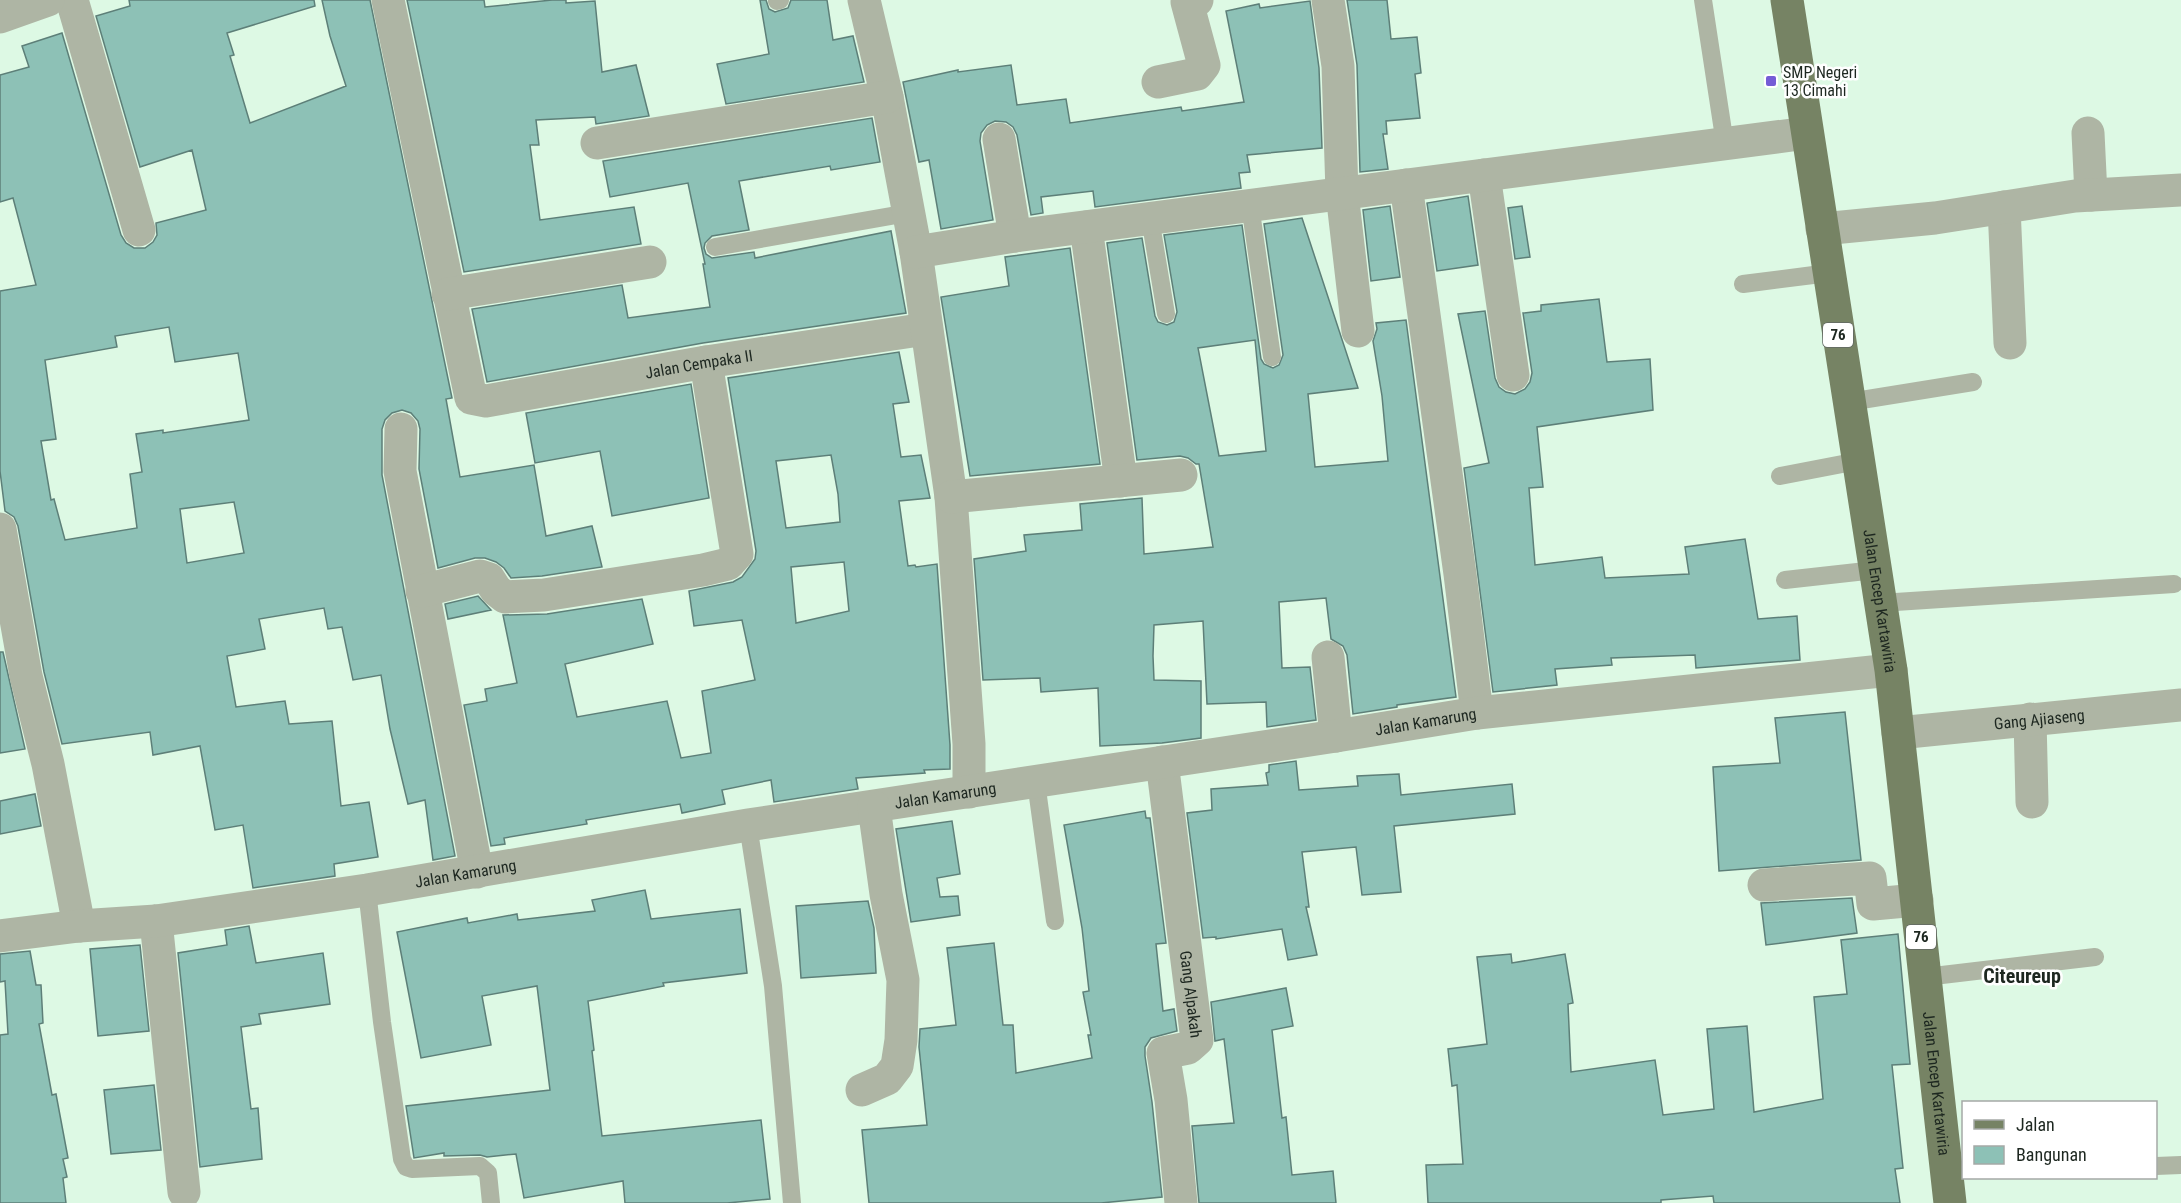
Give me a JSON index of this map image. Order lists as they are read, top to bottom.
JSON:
{
  "streets": {
    "main road": ["76", "Jalan Encep Kartawiria"],
    "street": [
      "Jalan Cempaka II",
      "Gang Ajiaseng",
      "Jalan Kamarung",
      "Gang Alpakah"
    ]
  },
  "crossings": [
    ["Jalan Encep Kartawiria", "Gang Ajiaseng"],
    ["Jalan Encep Kartawiria", "Jalan Kamarung"],
    ["Jalan Kamarung", "Gang Alpakah"]
  ],
  "districts": ["Citeureup"],
  "places": {
    "transit": ["SMP Negeri 13 Cimahi"]
  },
  "legend": ["Jalan", "Bangunan"]
}
